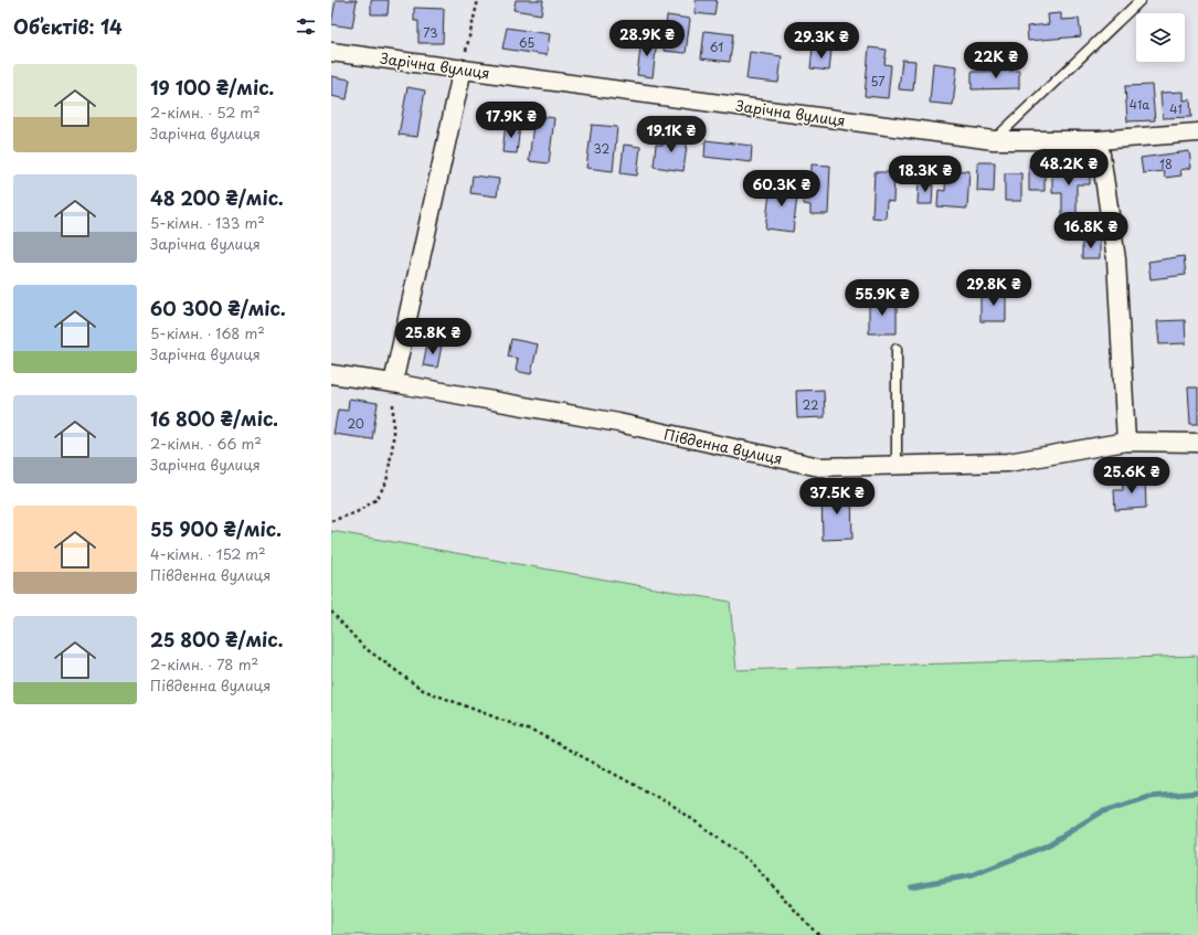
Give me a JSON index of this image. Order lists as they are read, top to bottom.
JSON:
{
  "streets": {
    "street": ["Зарічна вулиця", "Південна вулиця"]
  },
  "house_numbers": [
    "73",
    "65",
    "61",
    "57",
    "41а",
    "41",
    "32",
    "18",
    "22",
    "20"
  ],
  "page": {
    "heading": "Об’єктів: 14",
    "price": [
      "28.9K ₴",
      "29.3K ₴",
      "22K ₴",
      "17.9K ₴",
      "19.1K ₴",
      "48.2K ₴",
      "18.3K ₴",
      "60.3K ₴",
      "16.8K ₴",
      "29.8K ₴",
      "55.9K ₴",
      "25.8K ₴",
      "25.6K ₴",
      "37.5K ₴"
    ],
    "list": [
      {
        "name": "19 100 ₴/міс.",
        "note": "2-кімн. · 52 m² · Зарічна вулиця"
      },
      {
        "name": "48 200 ₴/міс.",
        "note": "5-кімн. · 133 m² · Зарічна вулиця"
      },
      {
        "name": "60 300 ₴/міс.",
        "note": "5-кімн. · 168 m² · Зарічна вулиця"
      },
      {
        "name": "16 800 ₴/міс.",
        "note": "2-кімн. · 66 m² · Зарічна вулиця"
      },
      {
        "name": "55 900 ₴/міс.",
        "note": "4-кімн. · 152 m² · Південна вулиця"
      },
      {
        "name": "25 800 ₴/міс.",
        "note": "2-кімн. · 78 m² · Південна вулиця"
      }
    ]
  }
}
